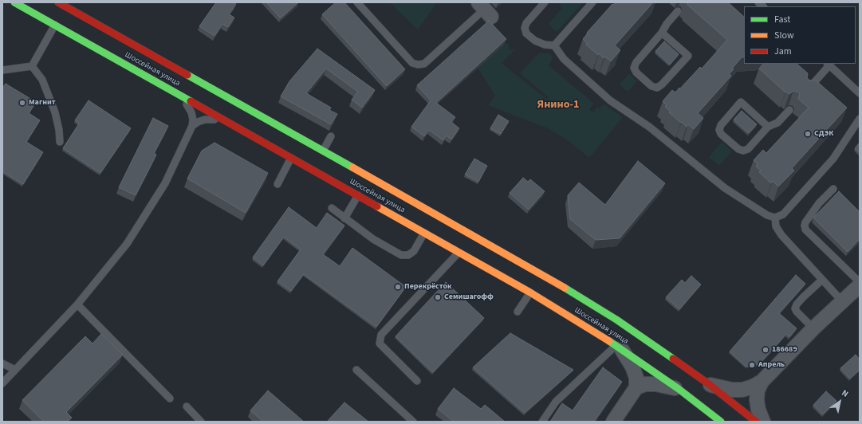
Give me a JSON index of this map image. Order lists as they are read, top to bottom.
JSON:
{
  "streets": {
    "main road": ["Шоссейная улица"]
  },
  "districts": ["Янино-1"],
  "places": [
    "Магнит",
    "СДЭК",
    "Перекрёсток",
    "Семишагофф",
    "186689",
    "Апрель"
  ],
  "legend": ["Fast", "Slow", "Jam"],
  "north": "top right"
}
